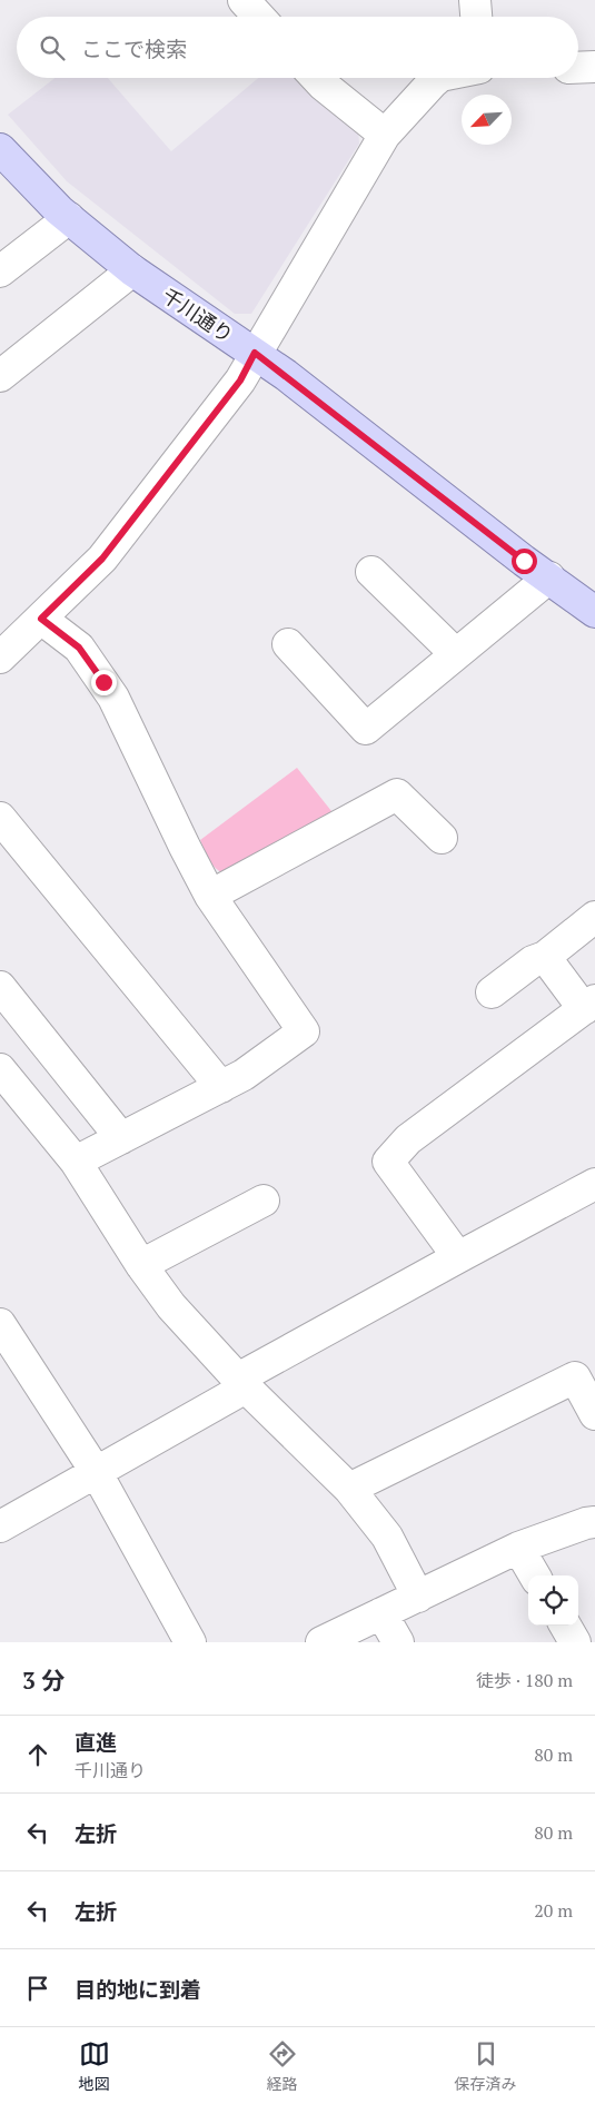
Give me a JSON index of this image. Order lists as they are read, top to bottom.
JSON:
{
  "streets": {
    "main road": ["千川通り"]
  },
  "north": "bottom left",
  "page": {
    "search": "ここで検索",
    "heading": ["3 分", "徒歩 · 180 m"],
    "list": [
      ["直進", "千川通り", "80 m"],
      ["左折", "80 m"],
      ["左折", "20 m"],
      "目的地に到着"
    ],
    "nav": ["地図", "経路", "保存済み"]
  }
}
